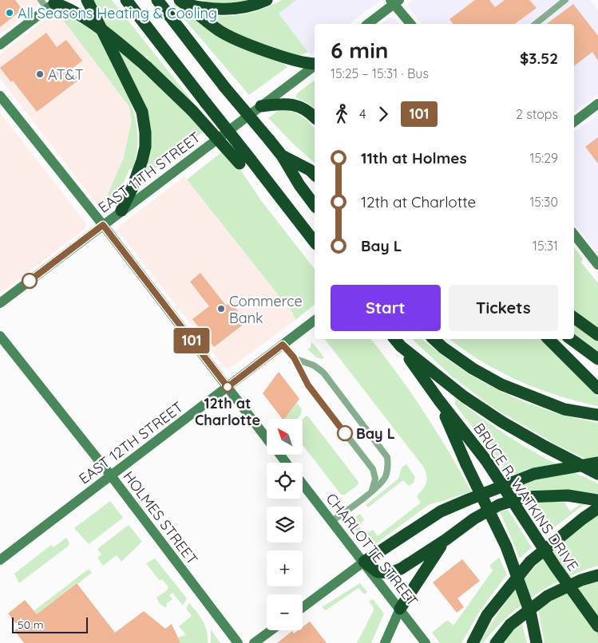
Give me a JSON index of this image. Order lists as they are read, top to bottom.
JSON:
{
  "streets": {
    "highway": ["BRUCE R. WATKINS DRIVE"],
    "street": [
      "EAST 11TH STREET",
      "EAST 12TH STREET",
      "HOLMES STREET",
      "CHARLOTTE STREET"
    ]
  },
  "crossings": [
    ["EAST 12TH STREET", "HOLMES STREET"]
  ],
  "places": [
    "All Seasons Heating & Cooling",
    "AT&T",
    "Commerce Bank",
    "12th at Charlotte",
    "Bay L"
  ],
  "lines": ["bus line 101"],
  "scale_bar": "50 m",
  "north": "top left",
  "page": {
    "on_map": "101",
    "heading": ["6 min", "15:25 – 15:31 · Bus", "$3.52"],
    "legs": ["4", "101", "2 stops"],
    "list": [
      {
        "name": "11th at Holmes",
        "value": "15:29"
      },
      {
        "name": "12th at Charlotte",
        "value": "15:30"
      },
      {
        "name": "Bay L",
        "value": "15:31"
      }
    ],
    "buttons": ["Start", "Tickets"],
    "map_buttons": ["+", "−"],
    "scale": "50 m"
  }
}
